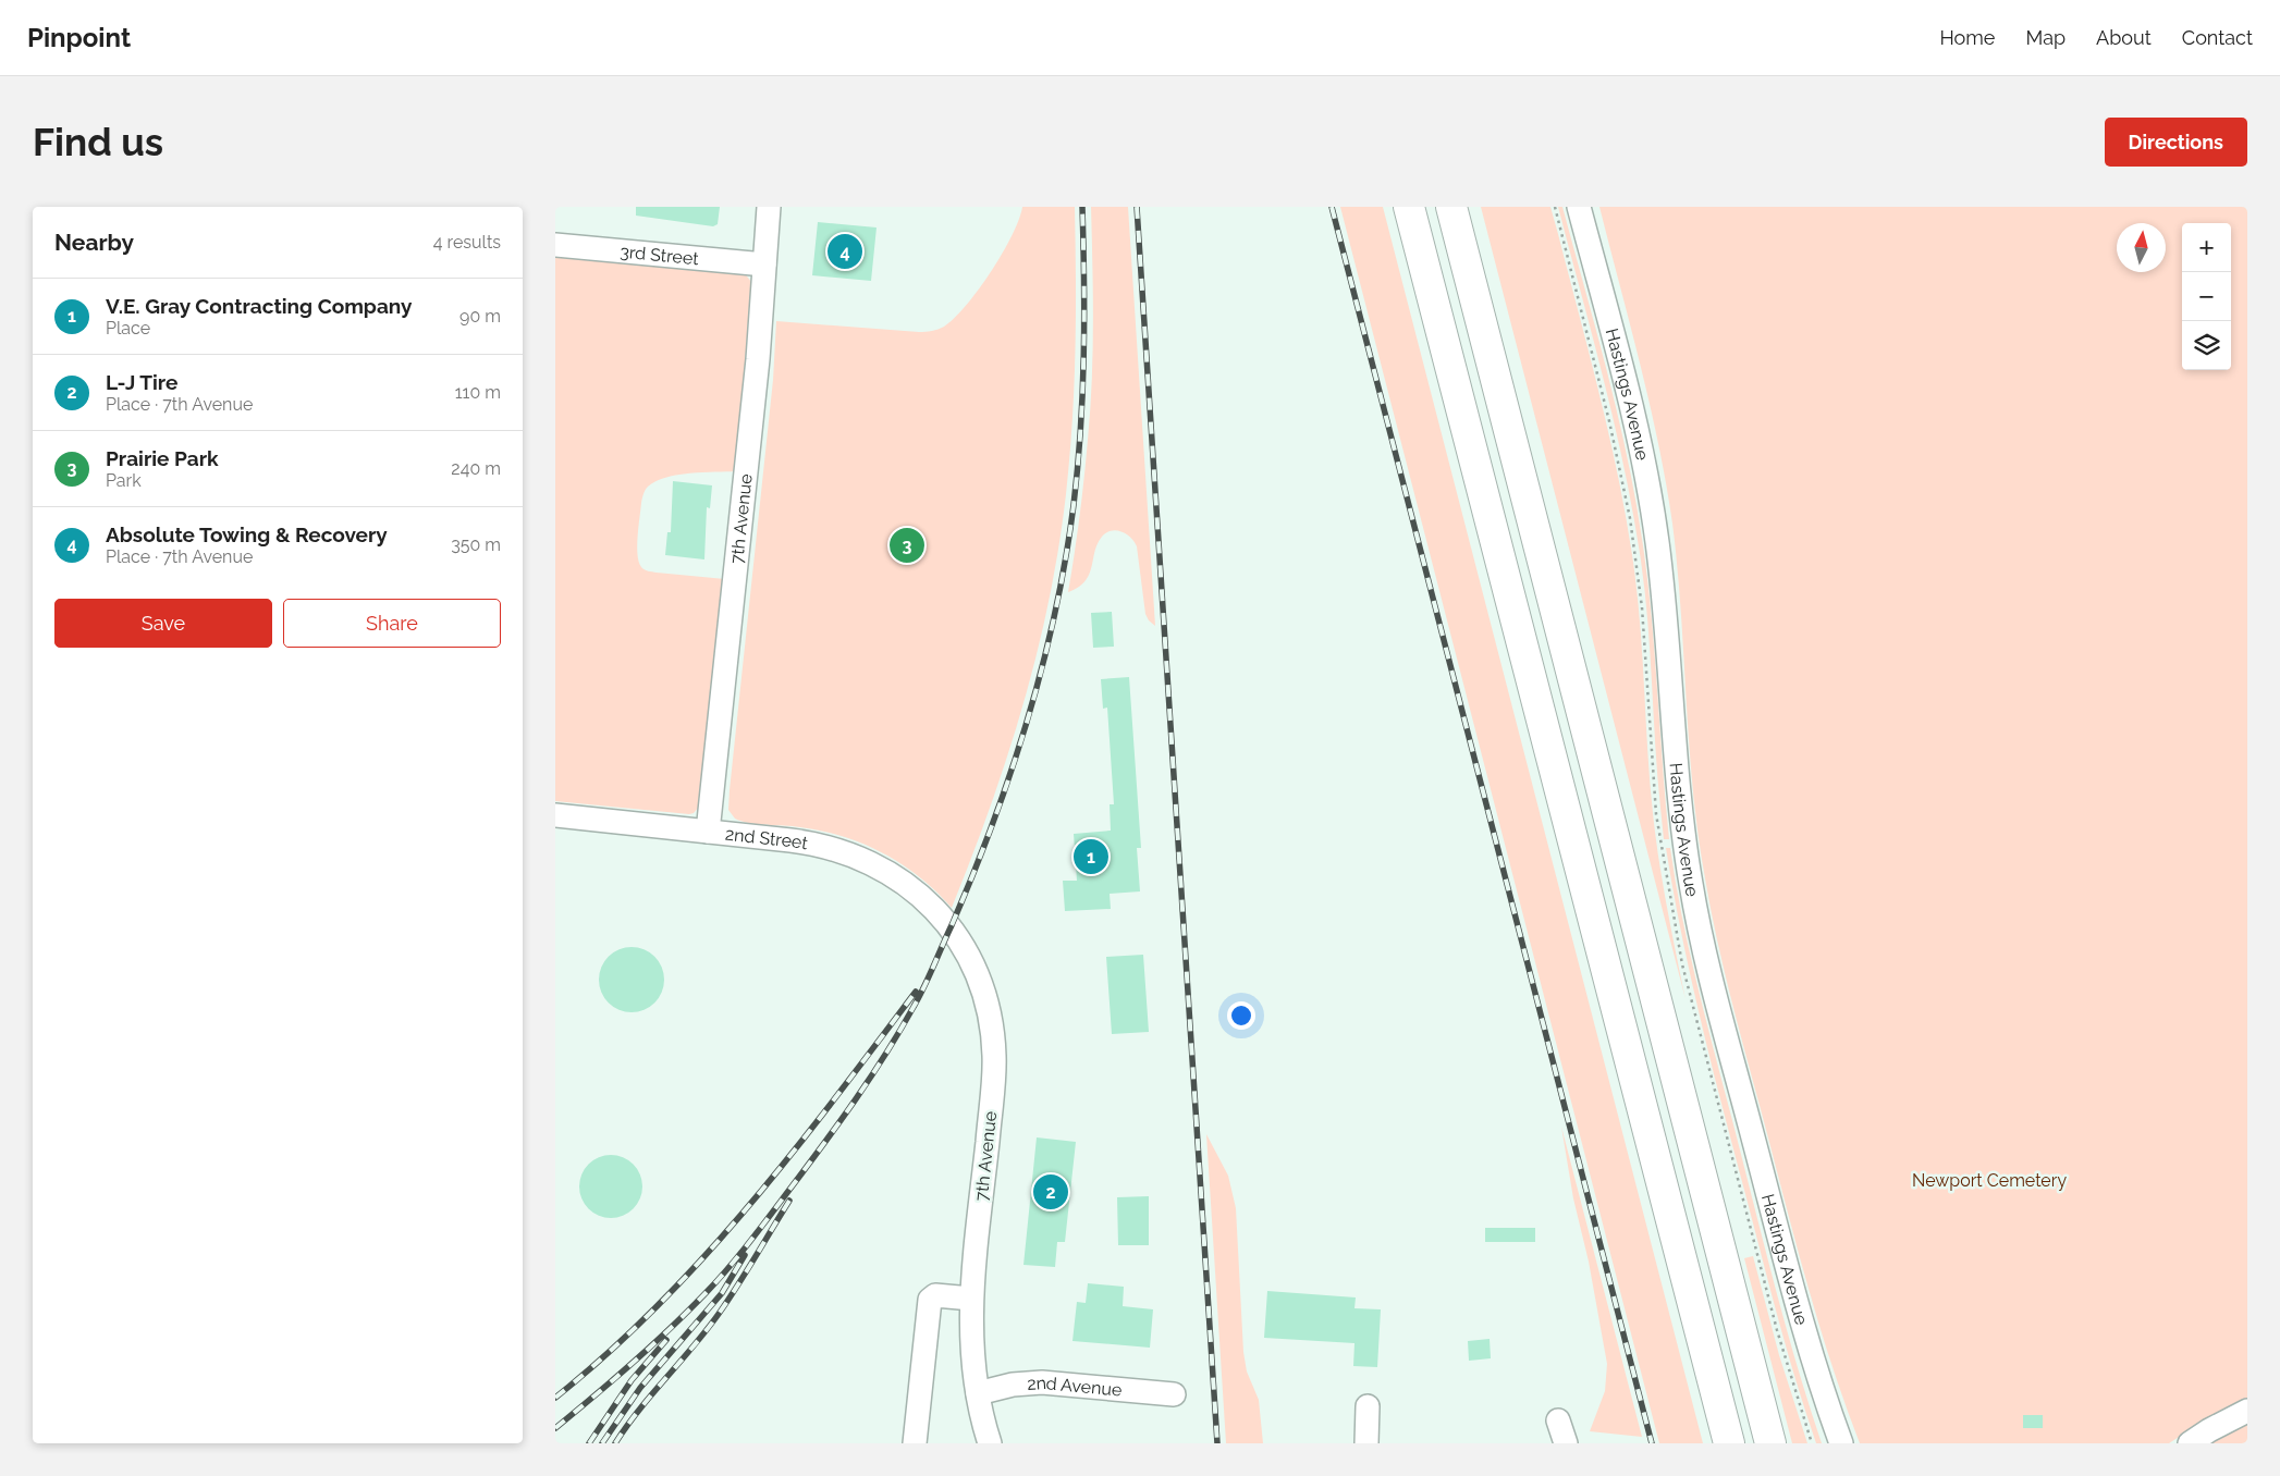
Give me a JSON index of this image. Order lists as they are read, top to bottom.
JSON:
{
  "streets": {
    "street": [
      "3rd Street",
      "Hastings Avenue",
      "7th Avenue",
      "2nd Street",
      "2nd Avenue"
    ]
  },
  "crossings": [
    ["3rd Street", "7th Avenue"],
    ["7th Avenue", "2nd Street"],
    ["7th Avenue", "2nd Avenue"]
  ],
  "parks": ["Newport Cemetery"],
  "north": "top",
  "page": {
    "header": "Pinpoint",
    "nav": [
      "Home",
      "Map",
      "About",
      "Contact"
    ],
    "buttons": [
      "Directions",
      ["Save", "Share"]
    ],
    "title": "Find us",
    "heading": ["Nearby", "4 results"],
    "map_buttons": ["+", "−"],
    "pins": [
      "4",
      "3",
      "1",
      "2"
    ],
    "list": [
      {
        "mark": "1",
        "name": "V.E. Gray Contracting Company",
        "note": "Place",
        "value": "90 m"
      },
      {
        "mark": "2",
        "name": "L-J Tire",
        "note": "Place · 7th Avenue",
        "value": "110 m"
      },
      {
        "mark": "3",
        "name": "Prairie Park",
        "note": "Park",
        "value": "240 m"
      },
      {
        "mark": "4",
        "name": "Absolute Towing & Recovery",
        "note": "Place · 7th Avenue",
        "value": "350 m"
      }
    ]
  }
}
